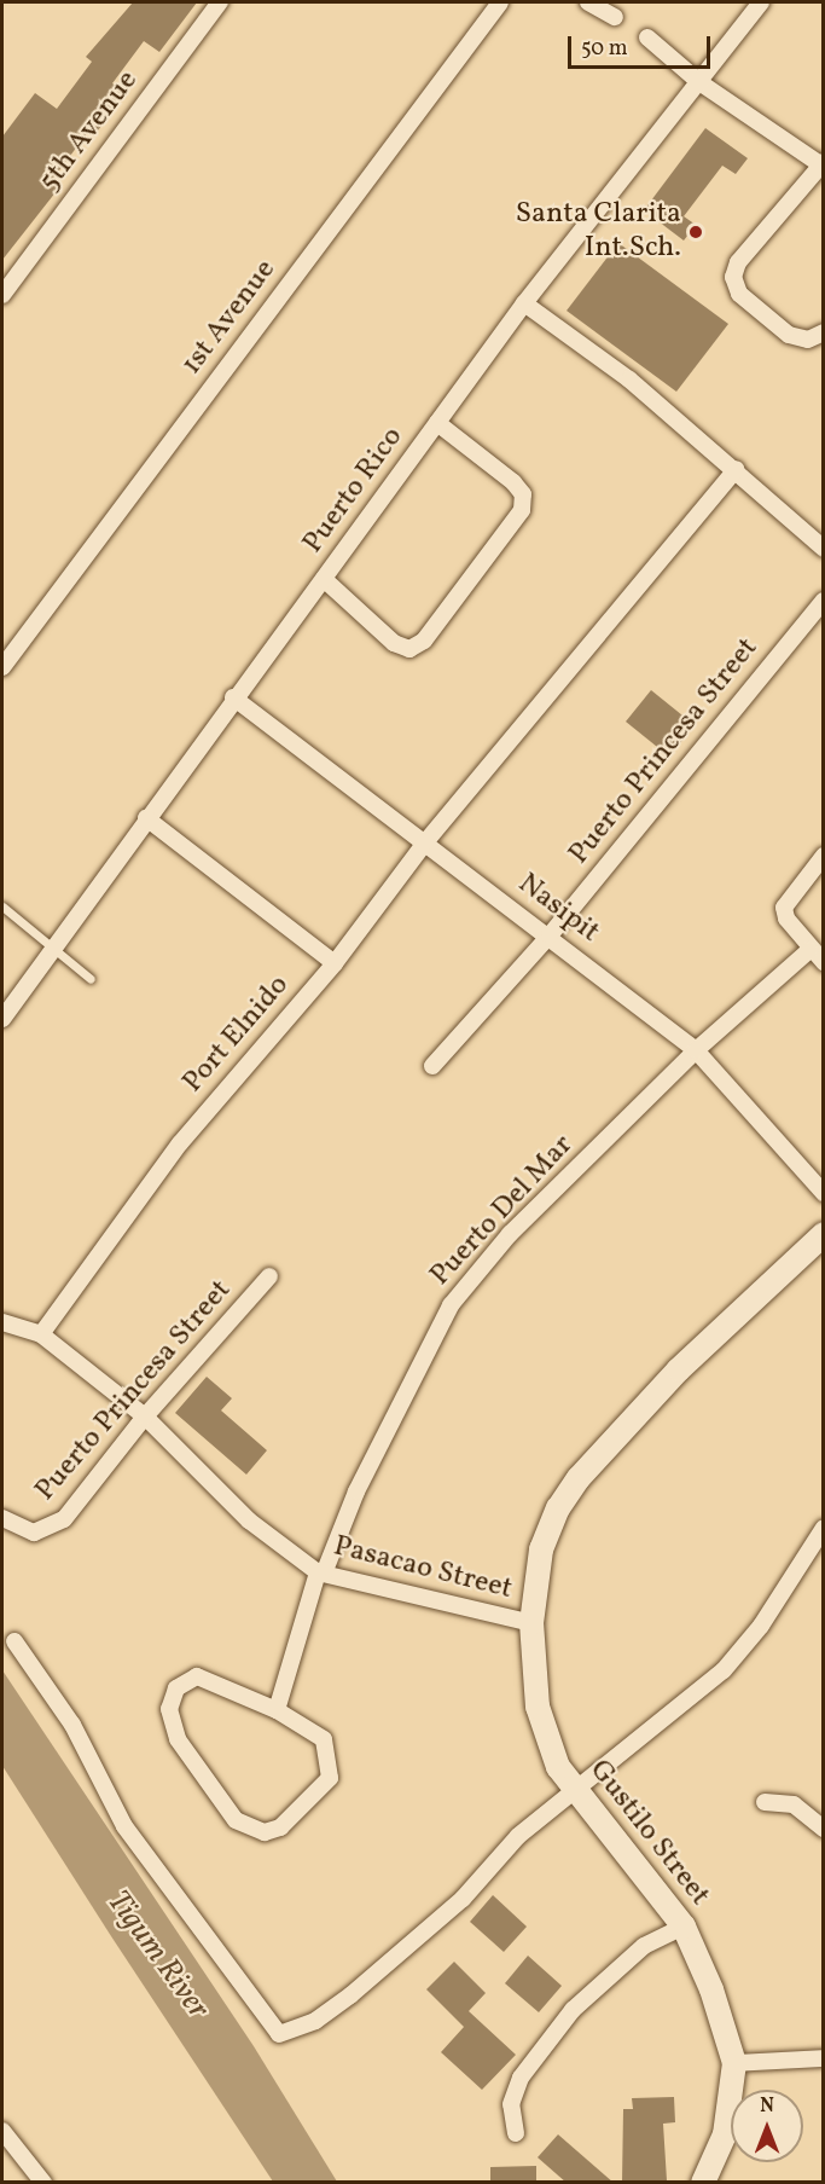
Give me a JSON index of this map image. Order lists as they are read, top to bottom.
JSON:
{
  "streets": {
    "street": [
      "5th Avenue",
      "1st Avenue",
      "Puerto Rico",
      "Puerto Princesa Street",
      "Nasipit",
      "Port Elnido",
      "Puerto Del Mar",
      "Pasacao Street",
      "Gustilo Street"
    ]
  },
  "crossings": [
    ["Puerto Rico", "Nasipit"],
    ["Puerto Rico", "Port Elnido"],
    ["Puerto Princesa Street", "Nasipit"],
    ["Puerto Princesa Street", "Pasacao Street"],
    ["Nasipit", "Puerto Del Mar"],
    ["Puerto Del Mar", "Pasacao Street"],
    ["Pasacao Street", "Gustilo Street"]
  ],
  "water": ["Tigum River"],
  "places": ["Santa Clarita Int.Sch."],
  "scale_bar": "50 m",
  "north": "top"
}
